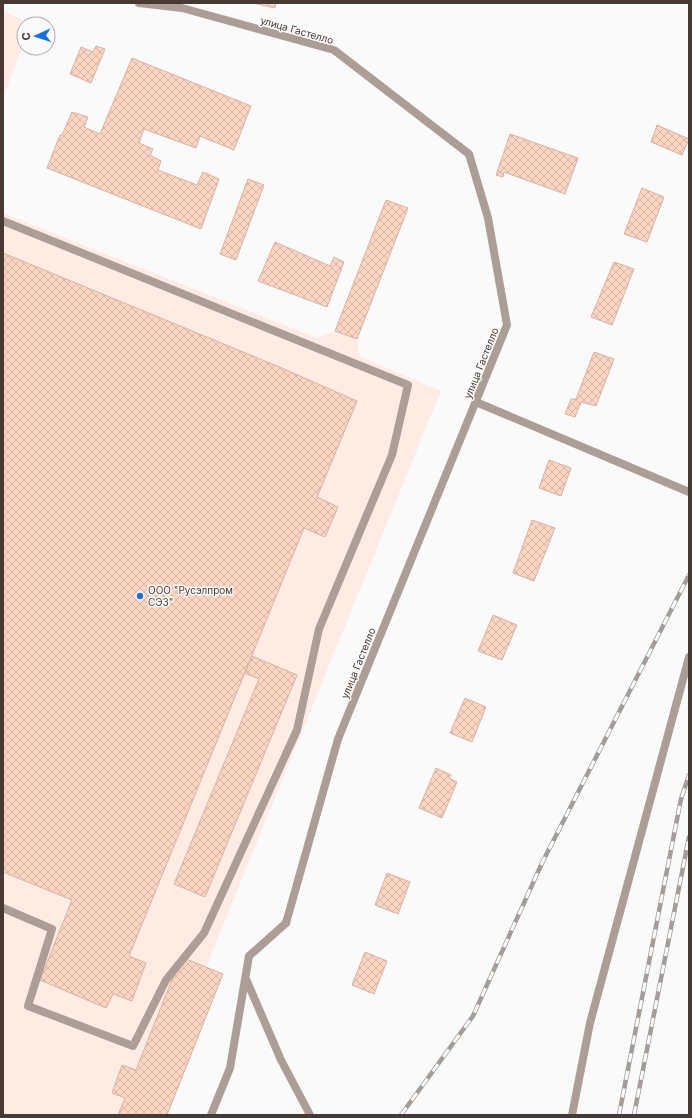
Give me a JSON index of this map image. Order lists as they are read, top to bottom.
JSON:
{
  "streets": {
    "street": ["улица Гастелло"]
  },
  "places": ["ООО \"Русэлпром СЭЗ\""],
  "north": "left"
}
